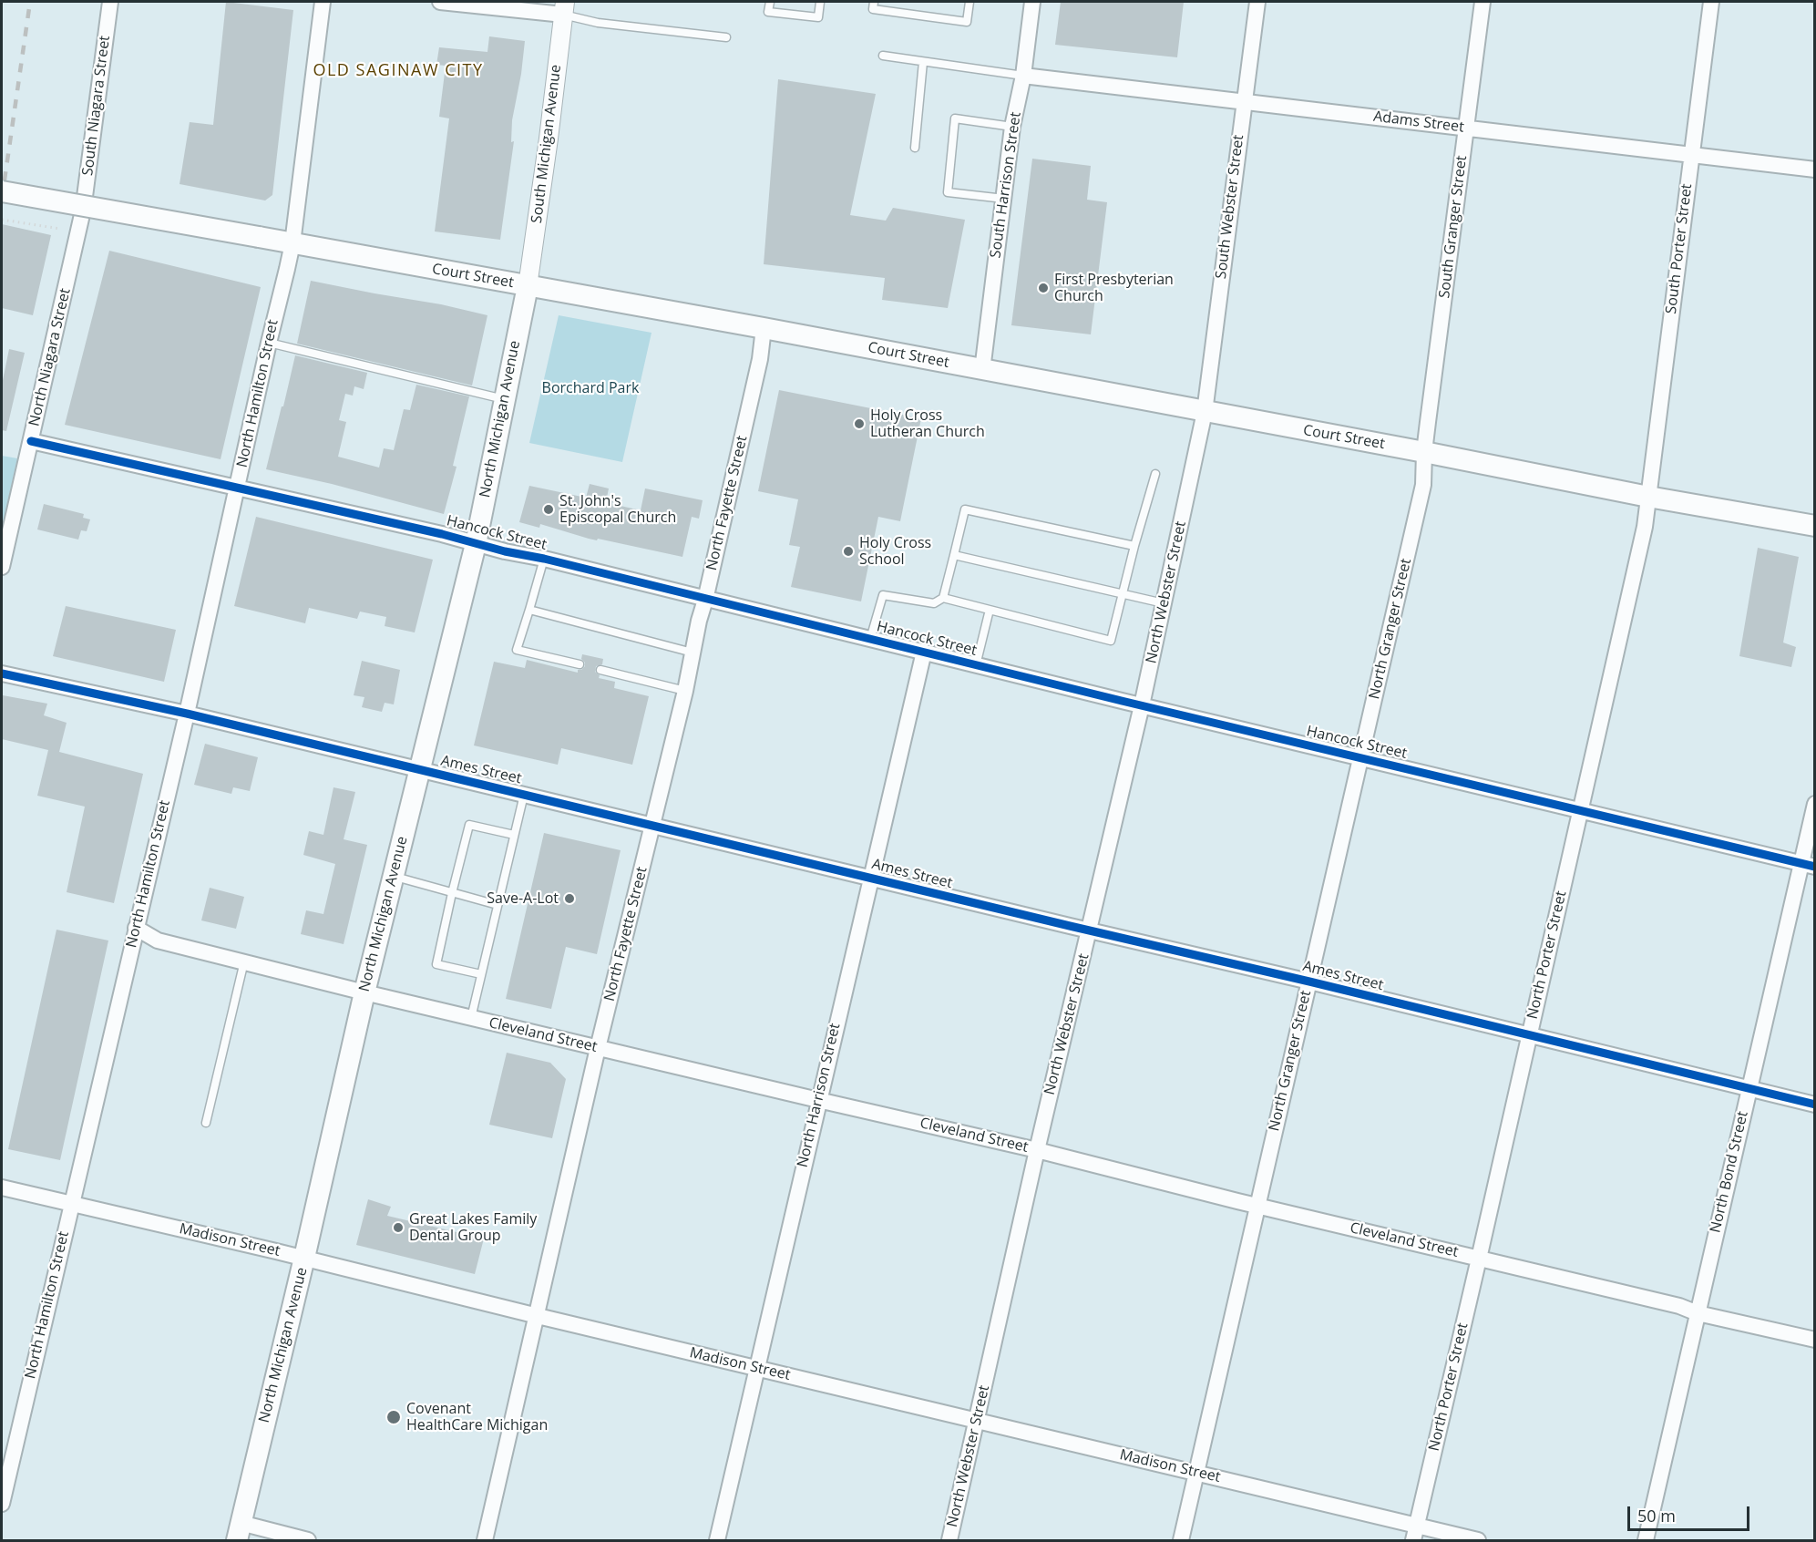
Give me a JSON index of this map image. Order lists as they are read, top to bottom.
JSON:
{
  "streets": {
    "main road": ["Court Street", "North Michigan Avenue"],
    "street": [
      "South Niagara Street",
      "Adams Street",
      "South Michigan Avenue",
      "South Harrison Street",
      "South Webster Street",
      "South Granger Street",
      "South Porter Street",
      "North Niagara Street",
      "North Hamilton Street",
      "North Fayette Street",
      "Hancock Street",
      "North Webster Street",
      "North Granger Street",
      "Ames Street",
      "North Porter Street",
      "Cleveland Street",
      "North Harrison Street",
      "North Bond Street",
      "Madison Street"
    ]
  },
  "crossings": [
    ["South Niagara Street", "North Niagara Street"],
    ["Adams Street", "South Harrison Street"],
    ["Adams Street", "South Webster Street"],
    ["Adams Street", "South Granger Street"],
    ["Adams Street", "South Porter Street"],
    ["South Michigan Avenue", "Court Street"],
    ["South Michigan Avenue", "North Michigan Avenue"],
    ["South Harrison Street", "Court Street"],
    ["South Webster Street", "Court Street"],
    ["South Webster Street", "North Webster Street"],
    ["South Granger Street", "Court Street"],
    ["South Granger Street", "North Granger Street"],
    ["South Porter Street", "Court Street"],
    ["South Porter Street", "North Porter Street"],
    ["Court Street", "North Hamilton Street"],
    ["Court Street", "North Michigan Avenue"],
    ["Court Street", "North Fayette Street"],
    ["Court Street", "North Webster Street"],
    ["Court Street", "North Granger Street"],
    ["Court Street", "North Porter Street"],
    ["North Niagara Street", "Hancock Street"],
    ["North Hamilton Street", "Hancock Street"],
    ["North Hamilton Street", "Ames Street"],
    ["North Hamilton Street", "Cleveland Street"],
    ["North Hamilton Street", "Madison Street"],
    ["North Michigan Avenue", "Hancock Street"],
    ["North Michigan Avenue", "Ames Street"],
    ["North Michigan Avenue", "Cleveland Street"],
    ["North Michigan Avenue", "Madison Street"],
    ["North Fayette Street", "Hancock Street"],
    ["North Fayette Street", "Ames Street"],
    ["North Fayette Street", "Cleveland Street"],
    ["North Fayette Street", "Madison Street"],
    ["Hancock Street", "North Webster Street"],
    ["Hancock Street", "North Granger Street"],
    ["Hancock Street", "North Porter Street"],
    ["Hancock Street", "North Harrison Street"],
    ["Hancock Street", "North Bond Street"],
    ["North Webster Street", "Ames Street"],
    ["North Webster Street", "Cleveland Street"],
    ["North Webster Street", "Madison Street"],
    ["North Granger Street", "Ames Street"],
    ["North Granger Street", "Cleveland Street"],
    ["North Granger Street", "Madison Street"],
    ["Ames Street", "North Porter Street"],
    ["Ames Street", "North Harrison Street"],
    ["Ames Street", "North Bond Street"],
    ["North Porter Street", "Cleveland Street"],
    ["North Porter Street", "Madison Street"],
    ["Cleveland Street", "North Harrison Street"],
    ["Cleveland Street", "North Bond Street"],
    ["North Harrison Street", "Madison Street"]
  ],
  "districts": ["OLD SAGINAW CITY"],
  "parks": ["Borchard Park"],
  "places": [
    "First Presbyterian Church",
    "Holy Cross Lutheran Church",
    "St. John's Episcopal Church",
    "Holy Cross School",
    "Save-A-Lot",
    "Great Lakes Family Dental Group",
    "Covenant HealthCare Michigan"
  ],
  "scale_bar": "50 m"
}
